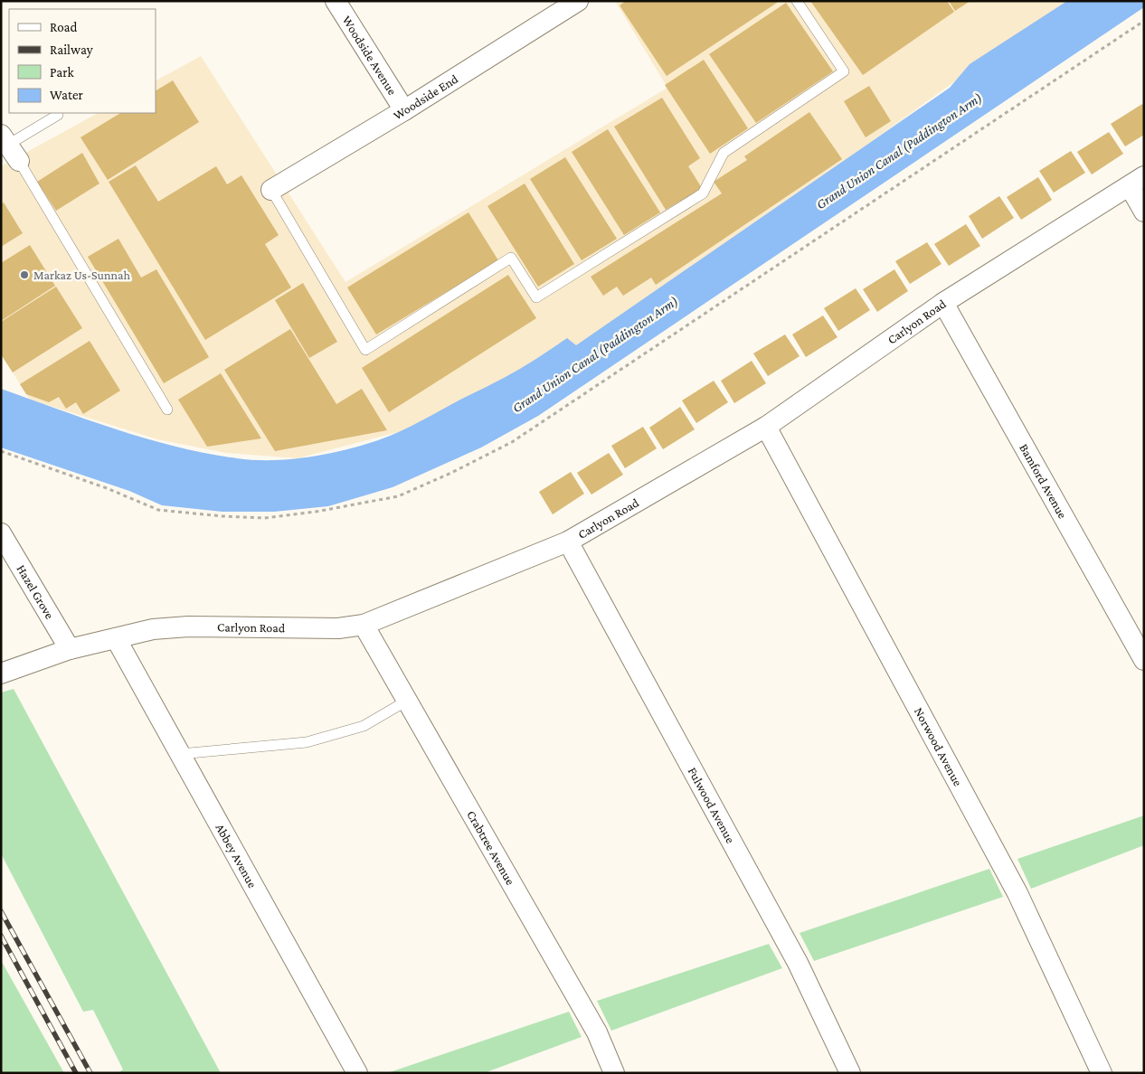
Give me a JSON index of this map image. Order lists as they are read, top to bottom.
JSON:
{
  "streets": {
    "street": [
      "Woodside Avenue",
      "Woodside End",
      "Carlyon Road",
      "Bamford Avenue",
      "Hazel Grove",
      "Norwood Avenue",
      "Fulwood Avenue",
      "Crabtree Avenue",
      "Abbey Avenue"
    ]
  },
  "crossings": [
    ["Woodside Avenue", "Woodside End"],
    ["Carlyon Road", "Bamford Avenue"],
    ["Carlyon Road", "Hazel Grove"],
    ["Carlyon Road", "Norwood Avenue"],
    ["Carlyon Road", "Fulwood Avenue"],
    ["Carlyon Road", "Crabtree Avenue"],
    ["Carlyon Road", "Abbey Avenue"]
  ],
  "water": ["Grand Union Canal (Paddington Arm)"],
  "places": ["Markaz Us-Sunnah"],
  "legend": [
    "Road",
    "Railway",
    "Park",
    "Water"
  ]
}
